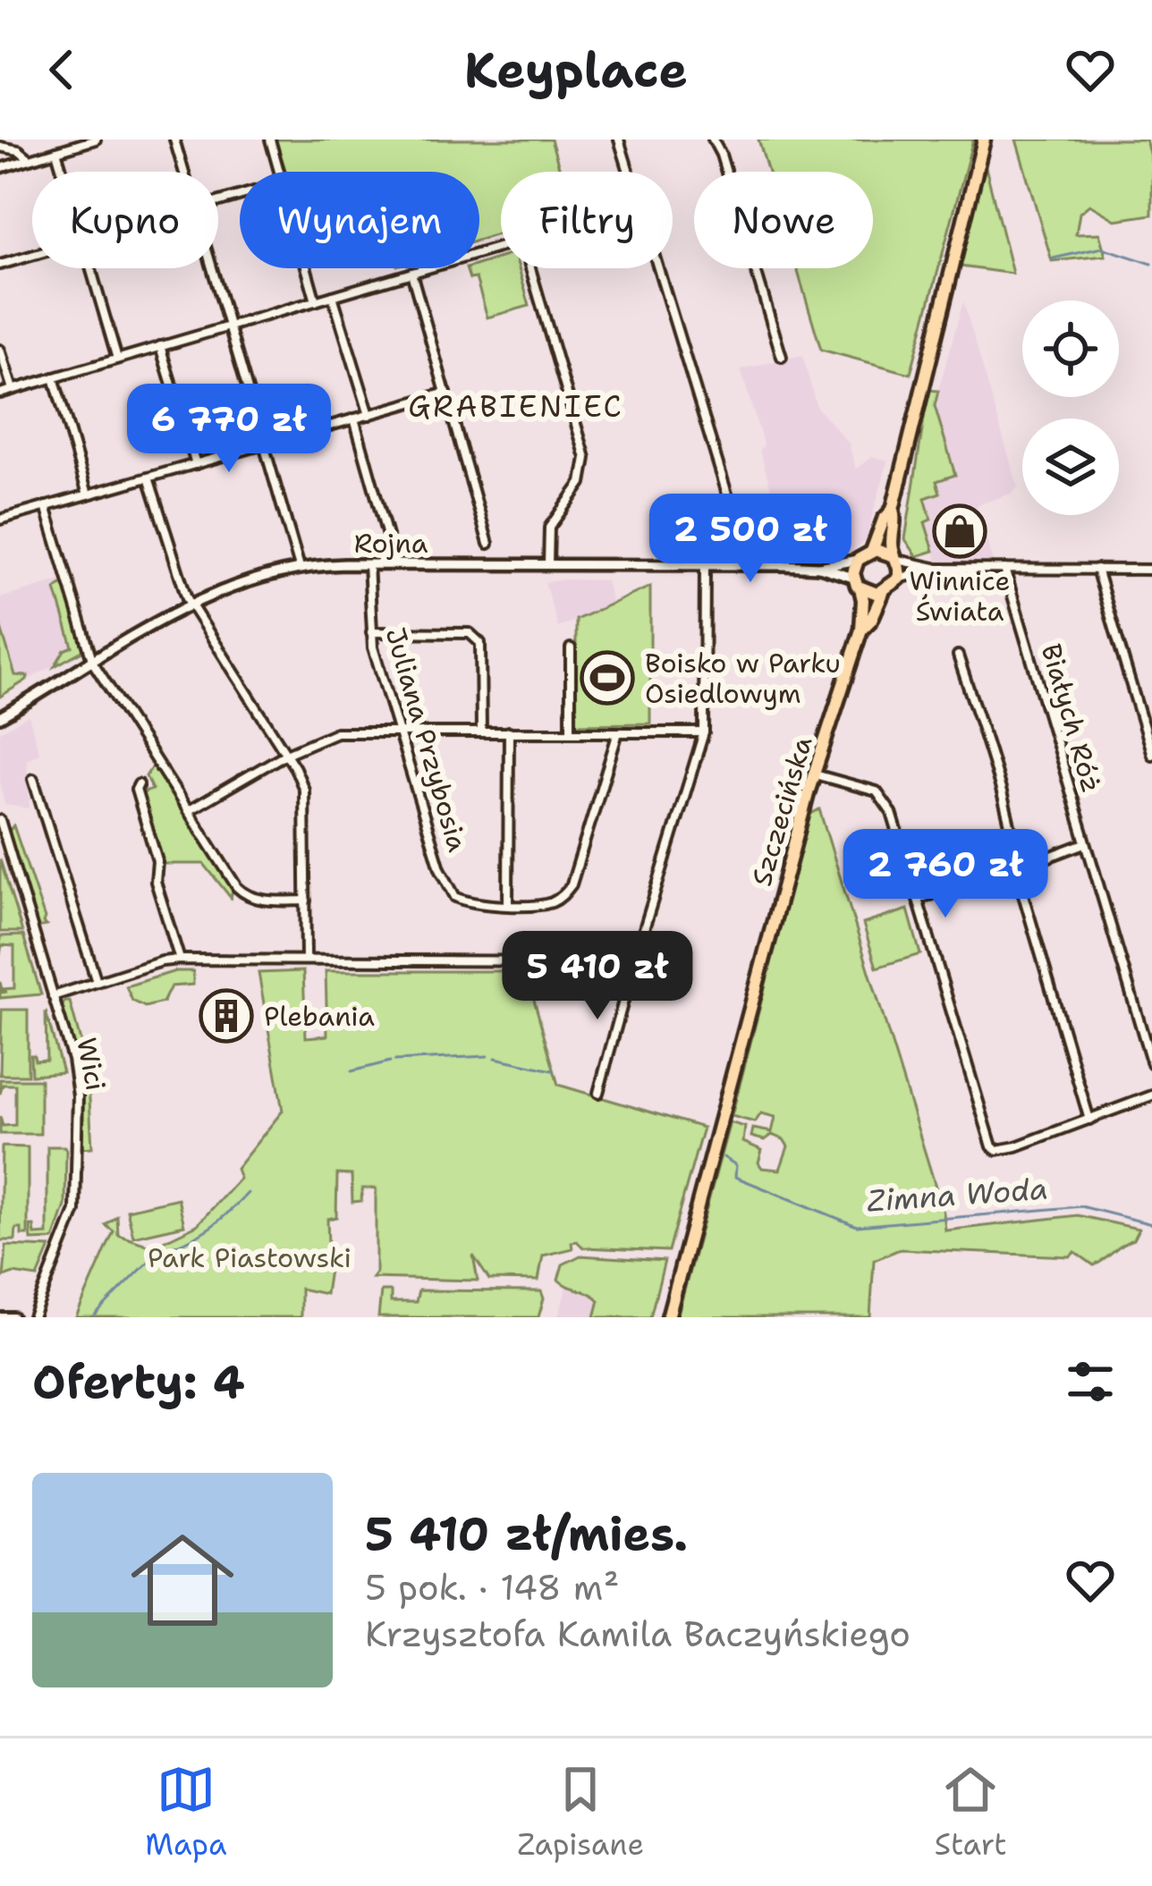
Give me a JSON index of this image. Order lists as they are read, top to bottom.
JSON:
{
  "streets": {
    "main road": ["Szczecińska"],
    "street": [
      "Rojna",
      "Białych Róż",
      "Juliana Przybosia",
      "Wici"
    ]
  },
  "crossings": [
    ["Rojna", "Juliana Przybosia"],
    ["Rojna", "Szczecińska"]
  ],
  "districts": ["GRABIENIEC"],
  "water": ["Zimna Woda"],
  "parks": ["Park Piastowski"],
  "places": {
    "shop": ["Winnice Świata"],
    "sports": ["Boisko w Parku Osiedlowym"],
    "building": ["Plebania"]
  },
  "page": {
    "header": "Keyplace",
    "chip": [
      "Kupno",
      "Wynajem",
      "Filtry",
      "Nowe"
    ],
    "price": [
      "6 770 zł",
      "2 500 zł",
      "2 760 zł",
      "5 410 zł"
    ],
    "heading": "Oferty: 4",
    "list": [
      {
        "name": "5 410 zł/mies.",
        "note": "5 pok. · 148 m² · Krzysztofa Kamila Baczyńskiego"
      }
    ],
    "tabs": ["Mapa", "Zapisane", "Start"]
  }
}
